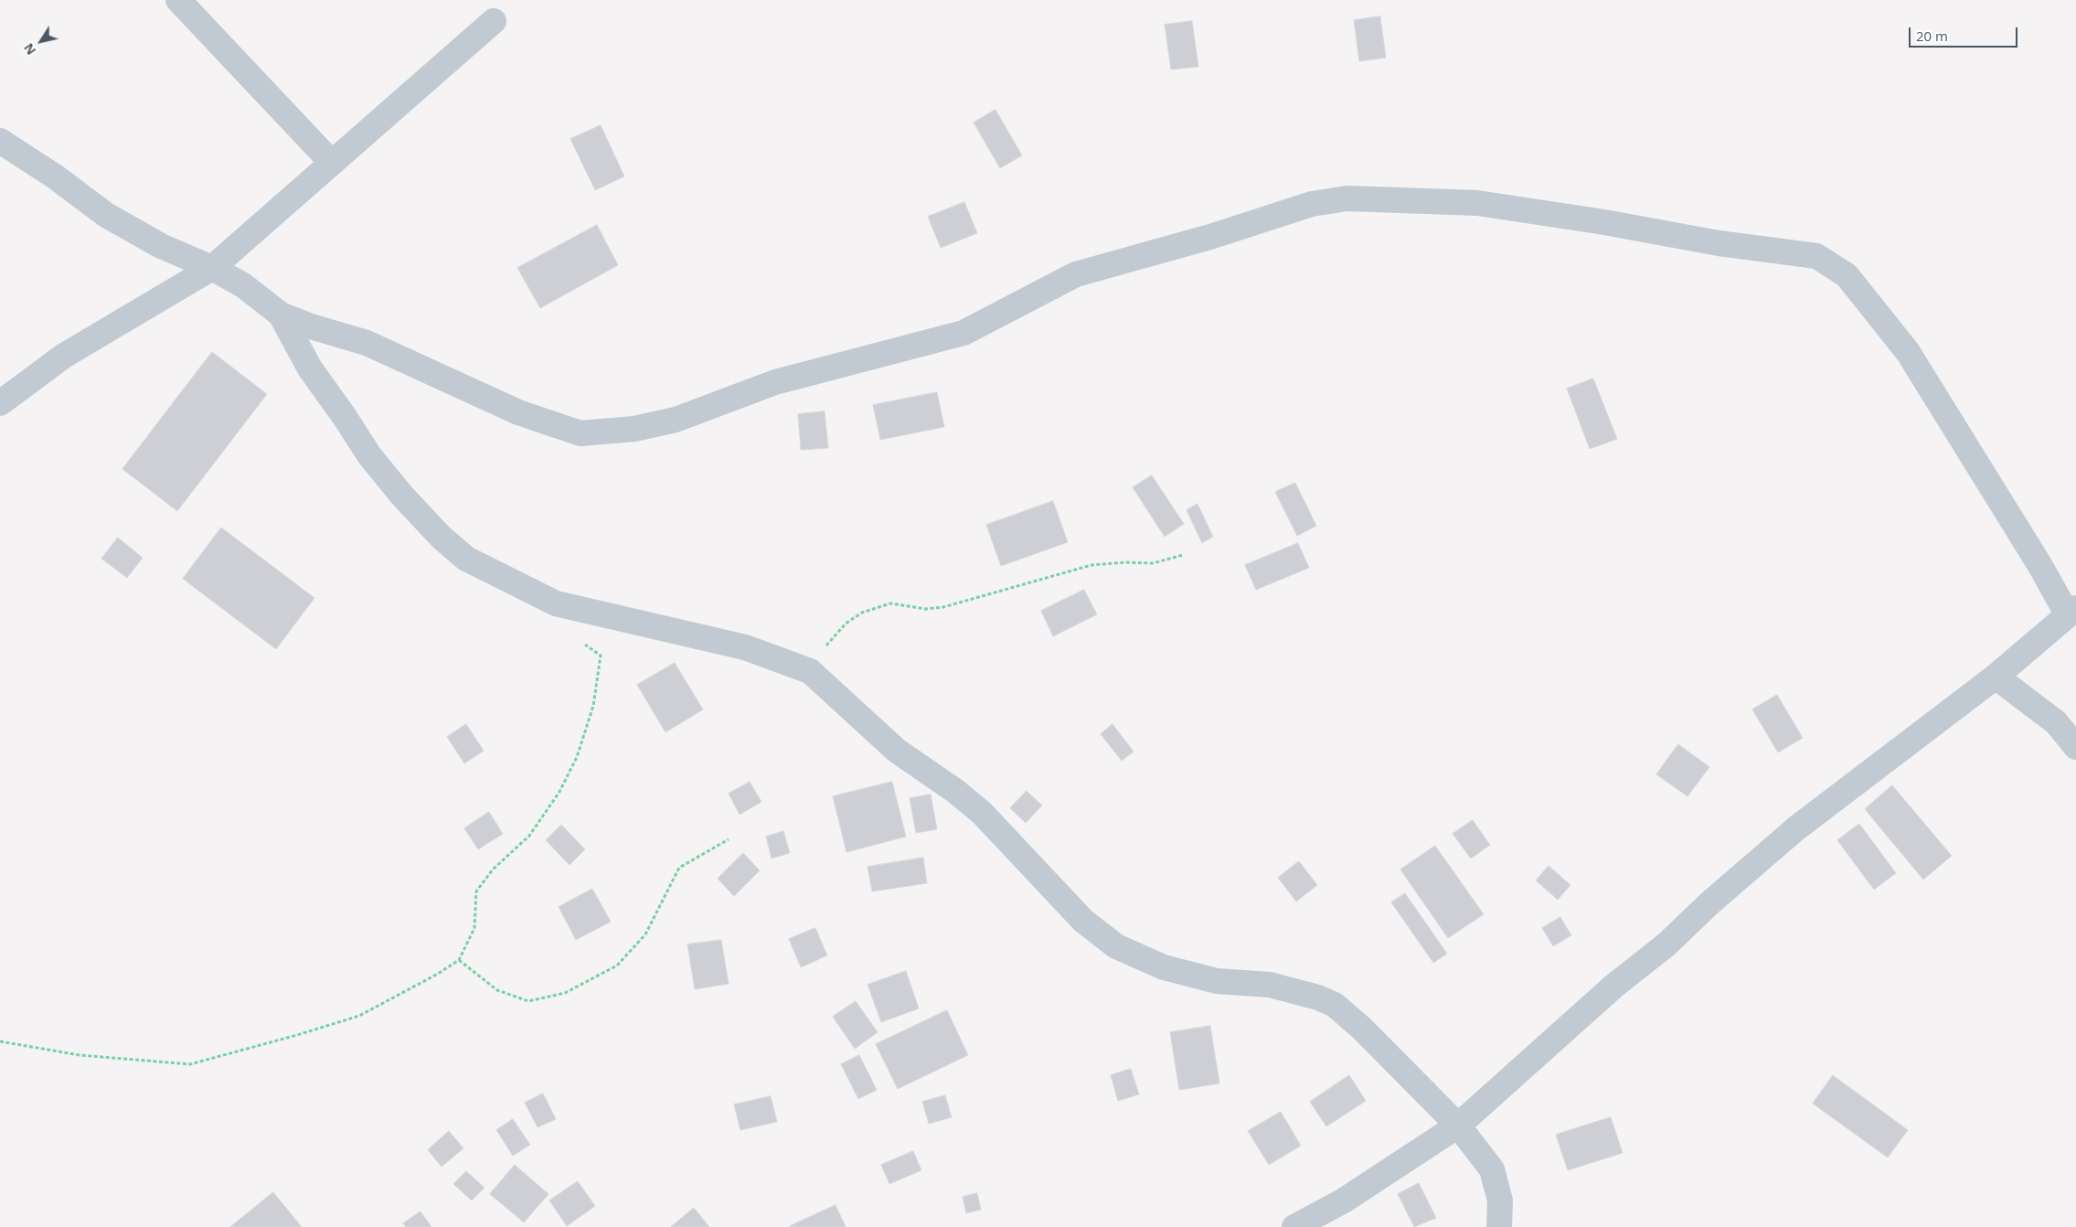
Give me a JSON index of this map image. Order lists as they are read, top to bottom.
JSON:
{
  "scale_bar": "20 m",
  "north": "bottom left"
}
